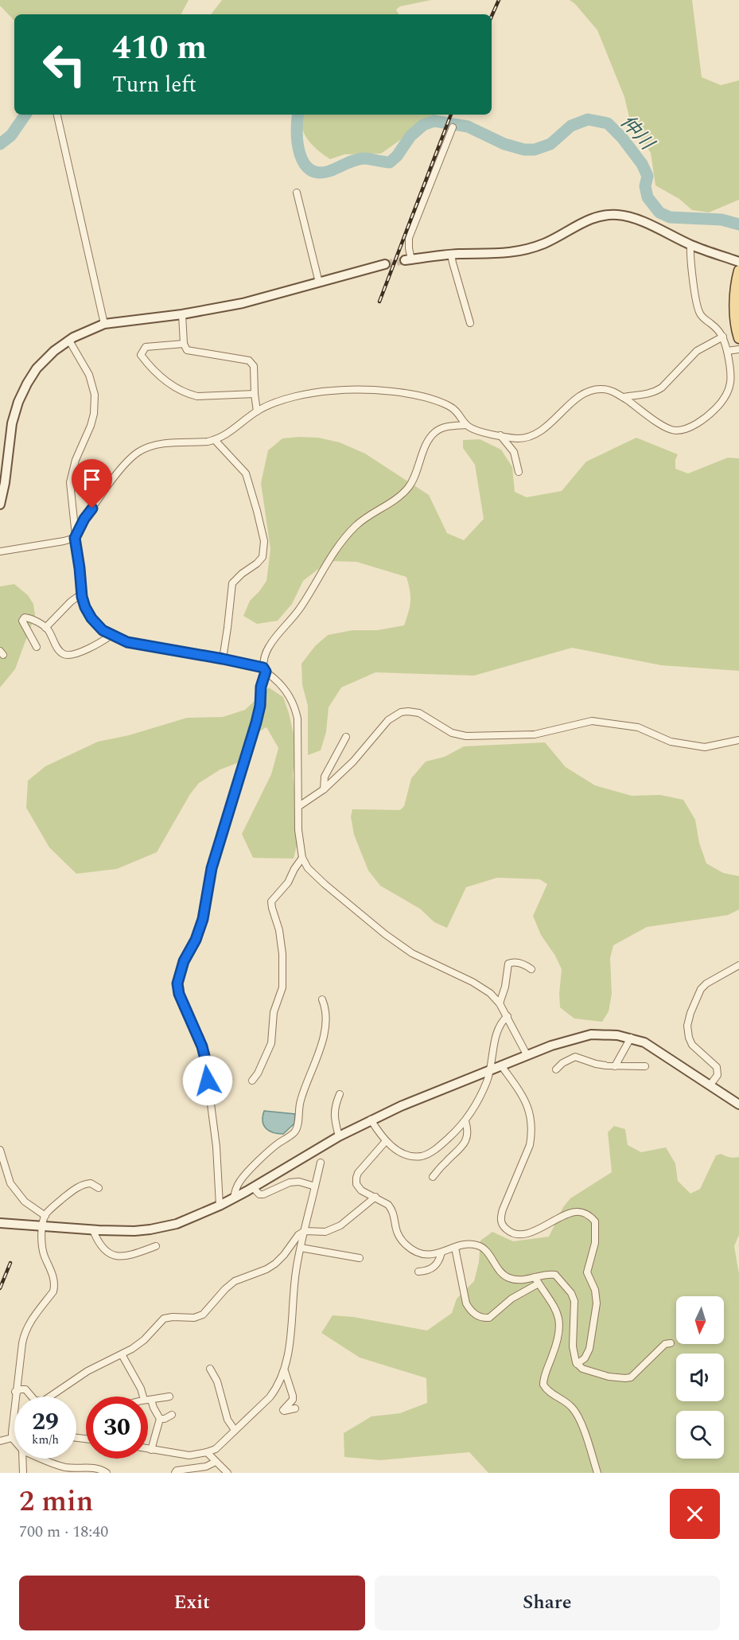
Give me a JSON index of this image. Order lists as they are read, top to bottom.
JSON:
{
  "water": ["仲川"],
  "north": "bottom",
  "page": {
    "turn": ["410 m", "Turn left"],
    "speed": "29 km/h",
    "limit": "30",
    "heading": ["2 min", "700 m · 18:40"],
    "buttons": ["Exit", "Share"]
  }
}
